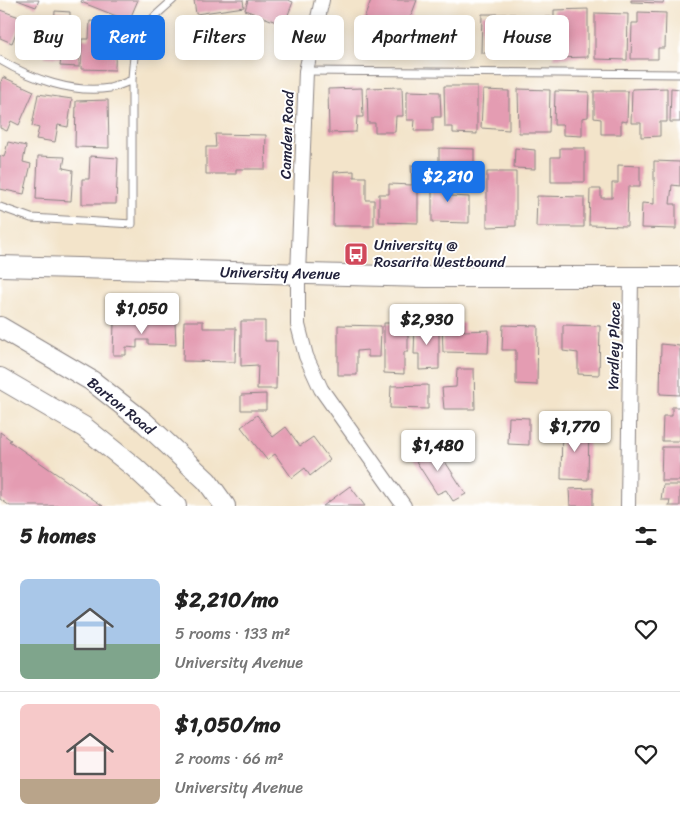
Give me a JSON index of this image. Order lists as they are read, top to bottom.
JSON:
{
  "streets": {
    "street": [
      "Camden Road",
      "University Avenue",
      "Yardley Place",
      "Barton Road"
    ]
  },
  "crossings": [
    ["Camden Road", "University Avenue"],
    ["University Avenue", "Yardley Place"]
  ],
  "places": {
    "bus stop": ["University @ Rosarita Westbound"]
  },
  "page": {
    "chip": [
      "Buy",
      "Rent",
      "Filters",
      "New",
      "Apartment",
      "House"
    ],
    "price": [
      "$2,210",
      "$1,050",
      "$2,930",
      "$1,770",
      "$1,480"
    ],
    "heading": "5 homes",
    "list": [
      {
        "name": "$2,210/mo",
        "note": "5 rooms · 133 m² · University Avenue"
      },
      {
        "name": "$1,050/mo",
        "note": "2 rooms · 66 m² · University Avenue"
      }
    ]
  }
}
